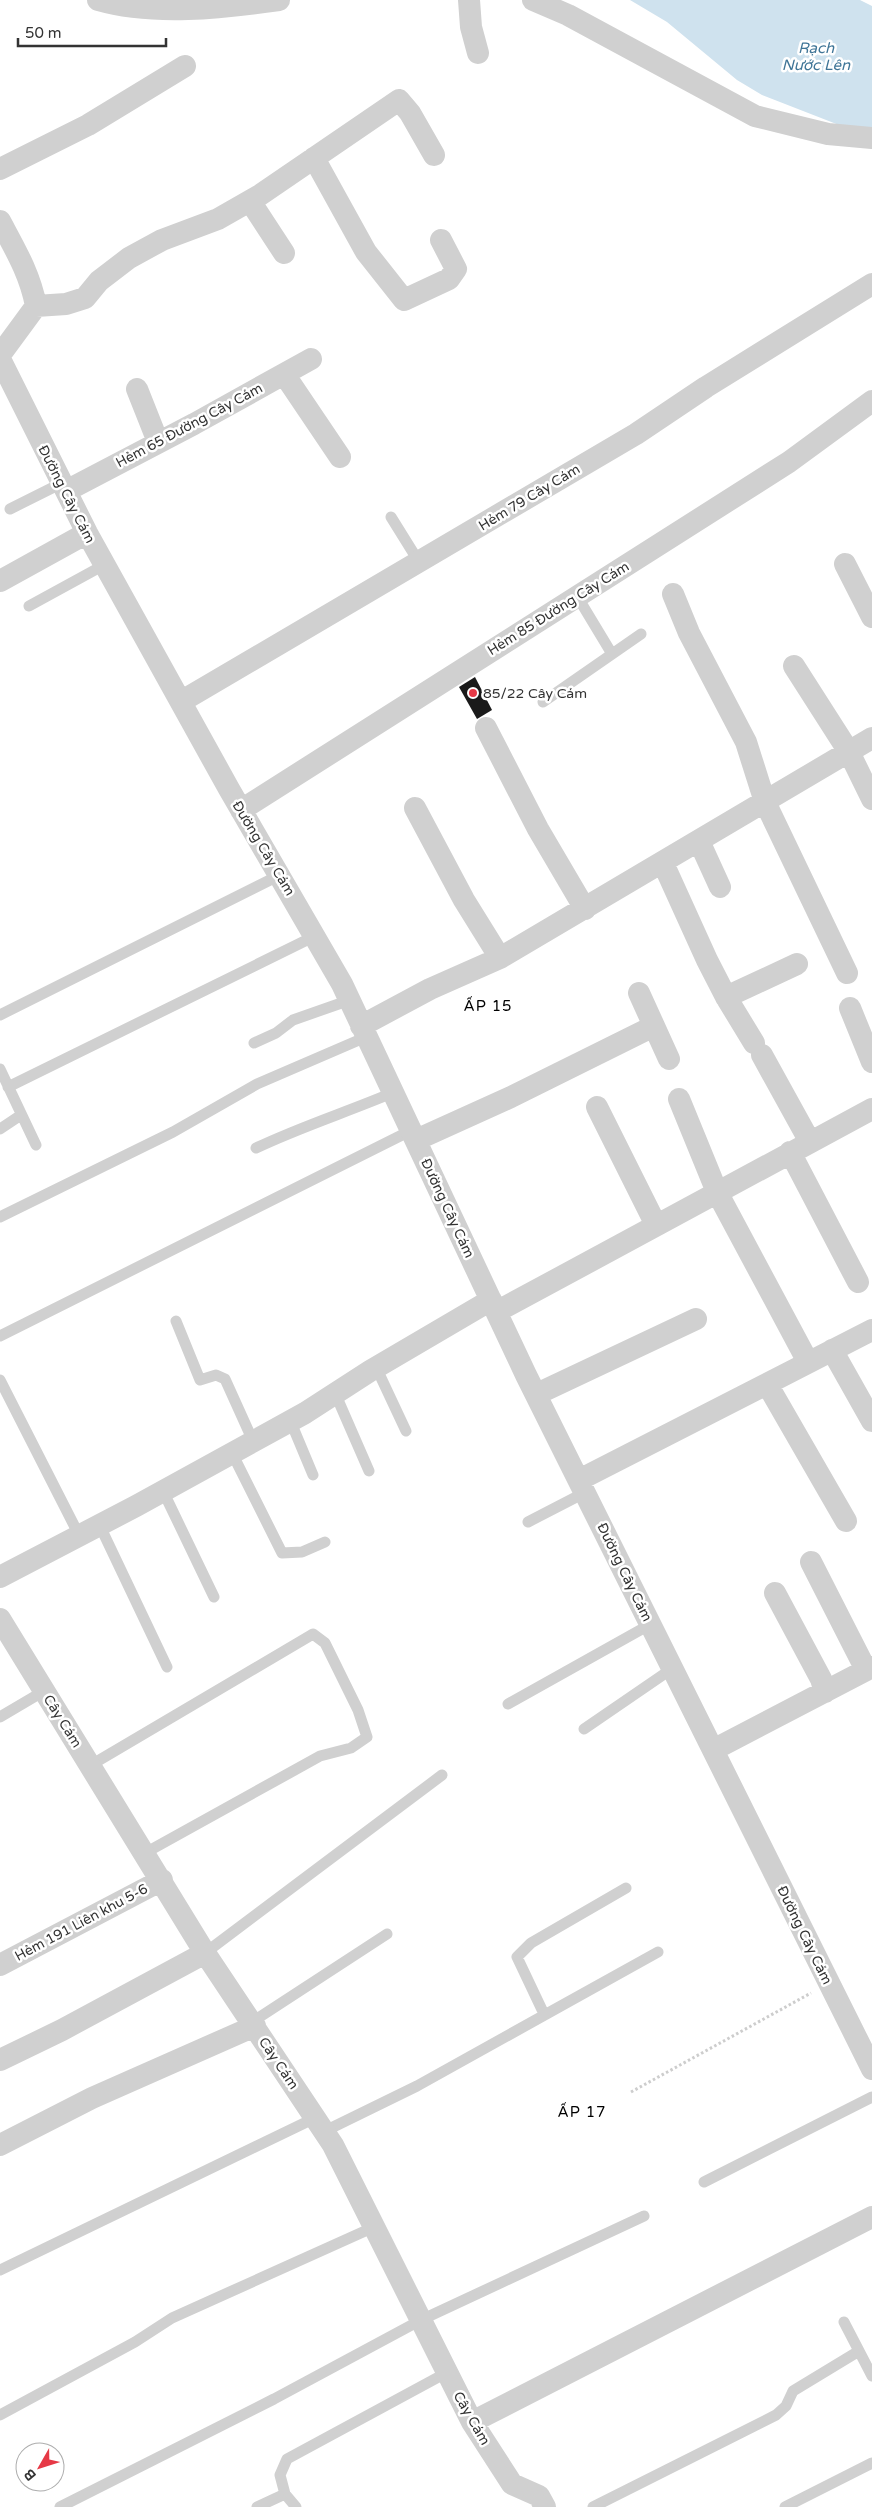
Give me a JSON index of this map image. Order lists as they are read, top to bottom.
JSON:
{
  "streets": {
    "street": [
      "Hẻm 65 Đường Cây Cám",
      "Đường Cây Cám",
      "Hẻm 79 Cây Cám",
      "Hẻm 85 Đường Cây Cám",
      "Cây Cám",
      "Hẻm 191 Liên khu 5-6"
    ]
  },
  "crossings": [
    ["Hẻm 65 Đường Cây Cám", "Đường Cây Cám"],
    ["Đường Cây Cám", "Hẻm 79 Cây Cám"],
    ["Đường Cây Cám", "Hẻm 85 Đường Cây Cám"],
    ["Cây Cám", "Hẻm 191 Liên khu 5-6"]
  ],
  "districts": ["ẤP 15", "ẤP 17"],
  "water": ["Rạch Nước Lên"],
  "places": ["85/22 Cây Cám"],
  "scale_bar": "50 m",
  "north": "bottom left"
}
